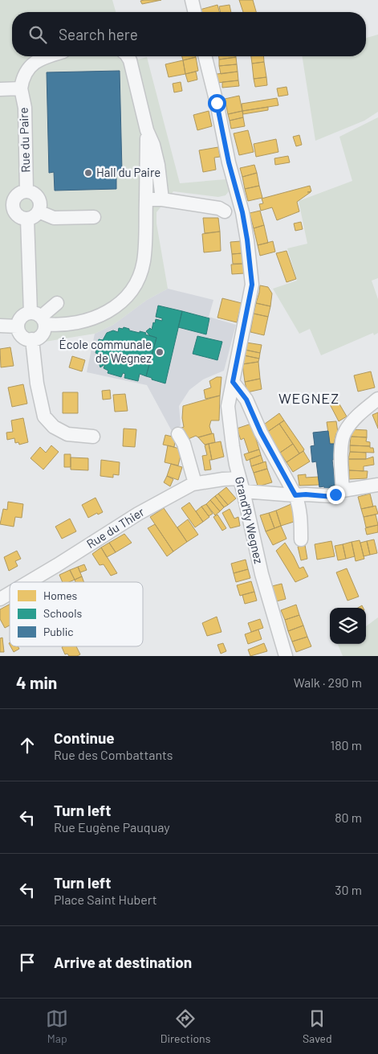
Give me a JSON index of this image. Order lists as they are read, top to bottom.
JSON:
{
  "streets": {
    "street": ["Rue du Paire", "Grand'Ry Wegnez", "Rue du Thier"]
  },
  "crossings": [
    ["Grand'Ry Wegnez", "Rue du Thier"]
  ],
  "districts": ["WEGNEZ"],
  "places": ["Hall du Paire", "École communale de Wegnez"],
  "legend": ["Homes", "Schools", "Public"],
  "page": {
    "search": "Search here",
    "heading": ["4 min", "Walk · 290 m"],
    "list": [
      ["Continue", "Rue des Combattants", "180 m"],
      ["Turn left", "Rue Eugène Pauquay", "80 m"],
      ["Turn left", "Place Saint Hubert", "30 m"],
      "Arrive at destination"
    ],
    "nav": ["Map", "Directions", "Saved"]
  }
}
